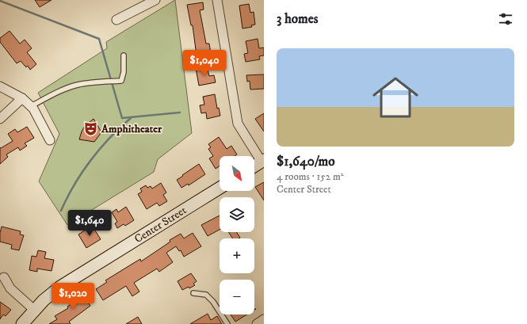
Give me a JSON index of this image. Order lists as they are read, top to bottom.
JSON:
{
  "streets": {
    "street": ["Center Street"]
  },
  "places": {
    "theatre": ["Amphitheater"]
  },
  "north": "bottom right",
  "page": {
    "heading": "3 homes",
    "list": [
      {
        "name": "$1,640/mo",
        "note": "4 rooms · 152 m² · Center Street"
      }
    ],
    "price": ["$1,040", "$1,640", "$1,020"],
    "map_buttons": ["+", "−"]
  }
}
